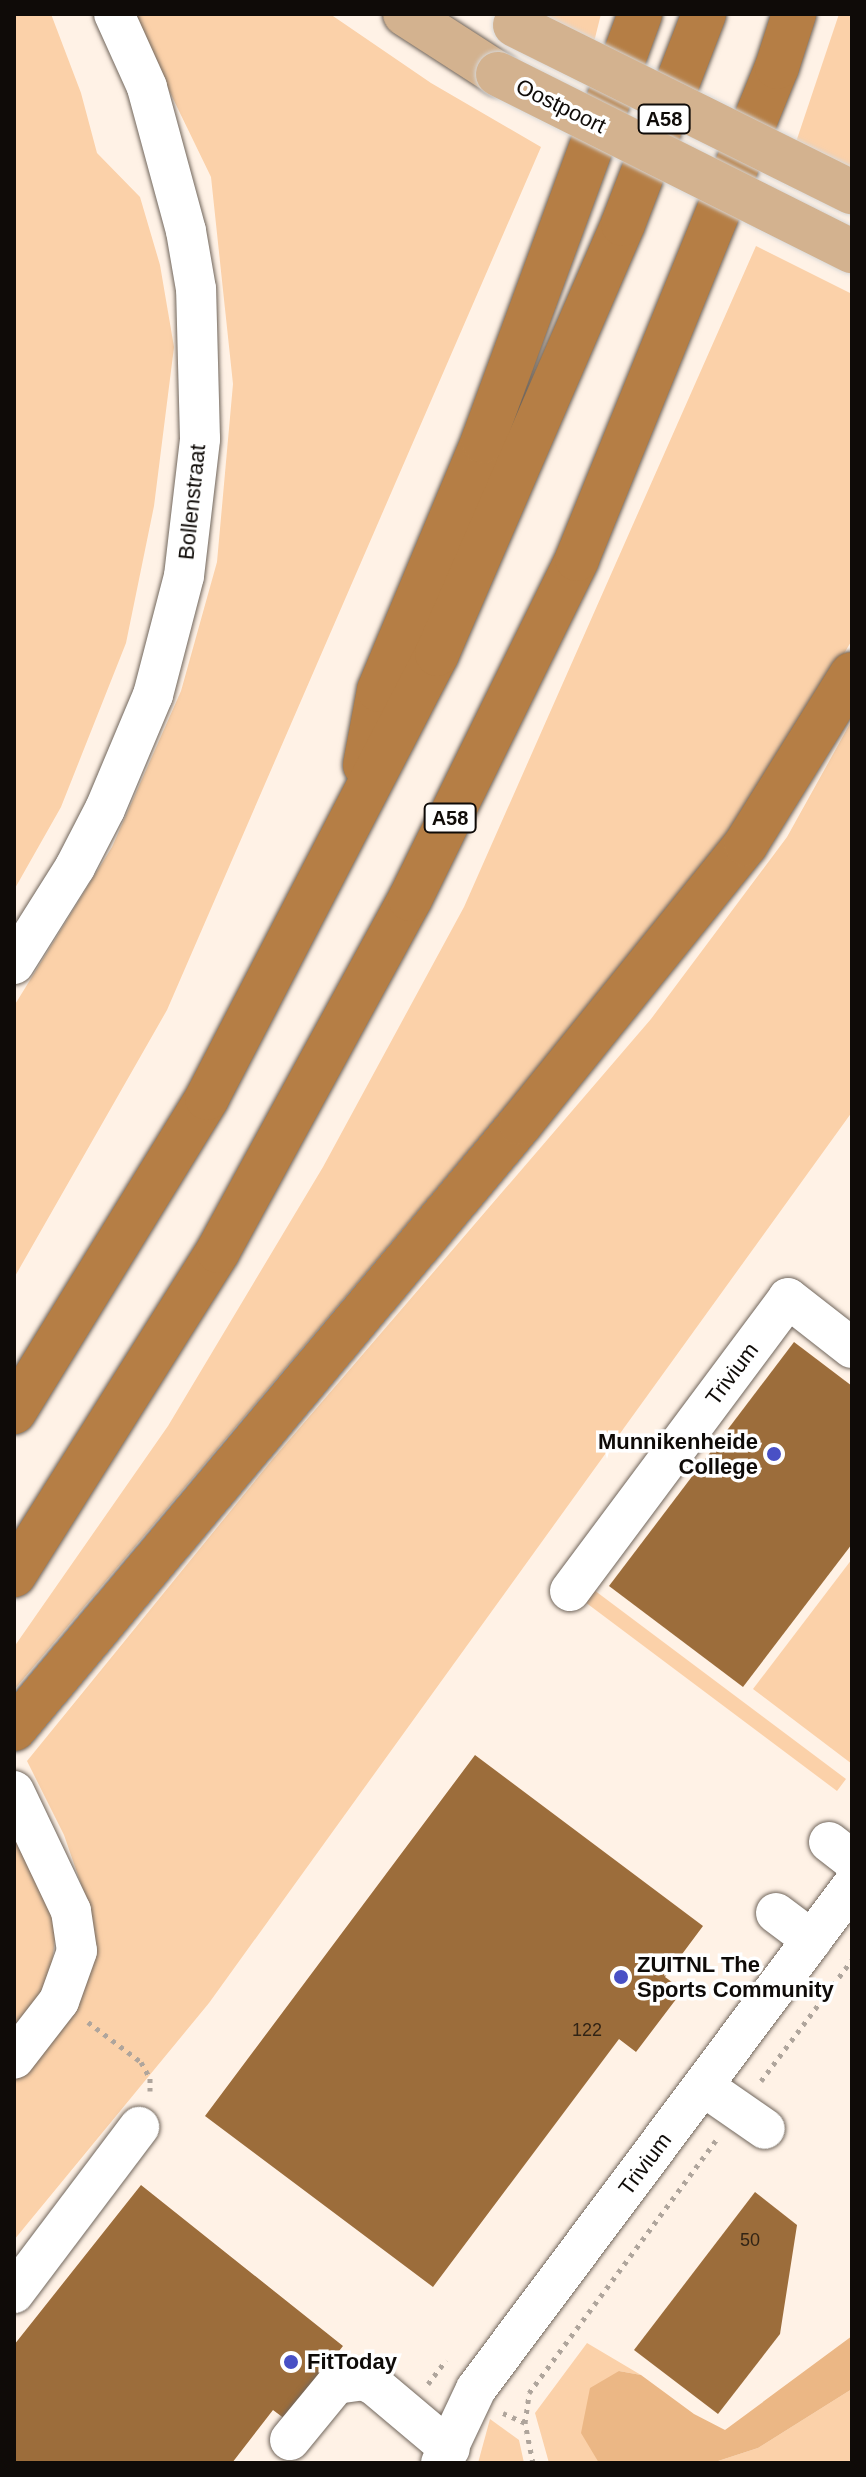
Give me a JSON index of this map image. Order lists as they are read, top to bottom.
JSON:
{
  "streets": {
    "highway": ["A58"],
    "main road": ["Oostpoort"],
    "street": ["Bollenstraat", "Trivium"]
  },
  "places": ["Munnikenheide College", "ZUITNL The Sports Community", "FitToday"],
  "house_numbers": ["122", "50"]
}
